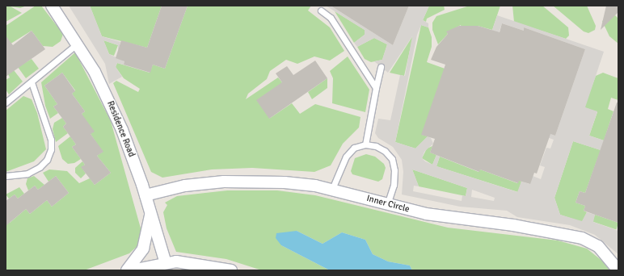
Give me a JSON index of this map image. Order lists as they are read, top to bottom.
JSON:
{
  "streets": {
    "street": ["Residence Road", "Inner Circle"]
  },
  "crossings": [
    ["Residence Road", "Inner Circle"]
  ]
}
